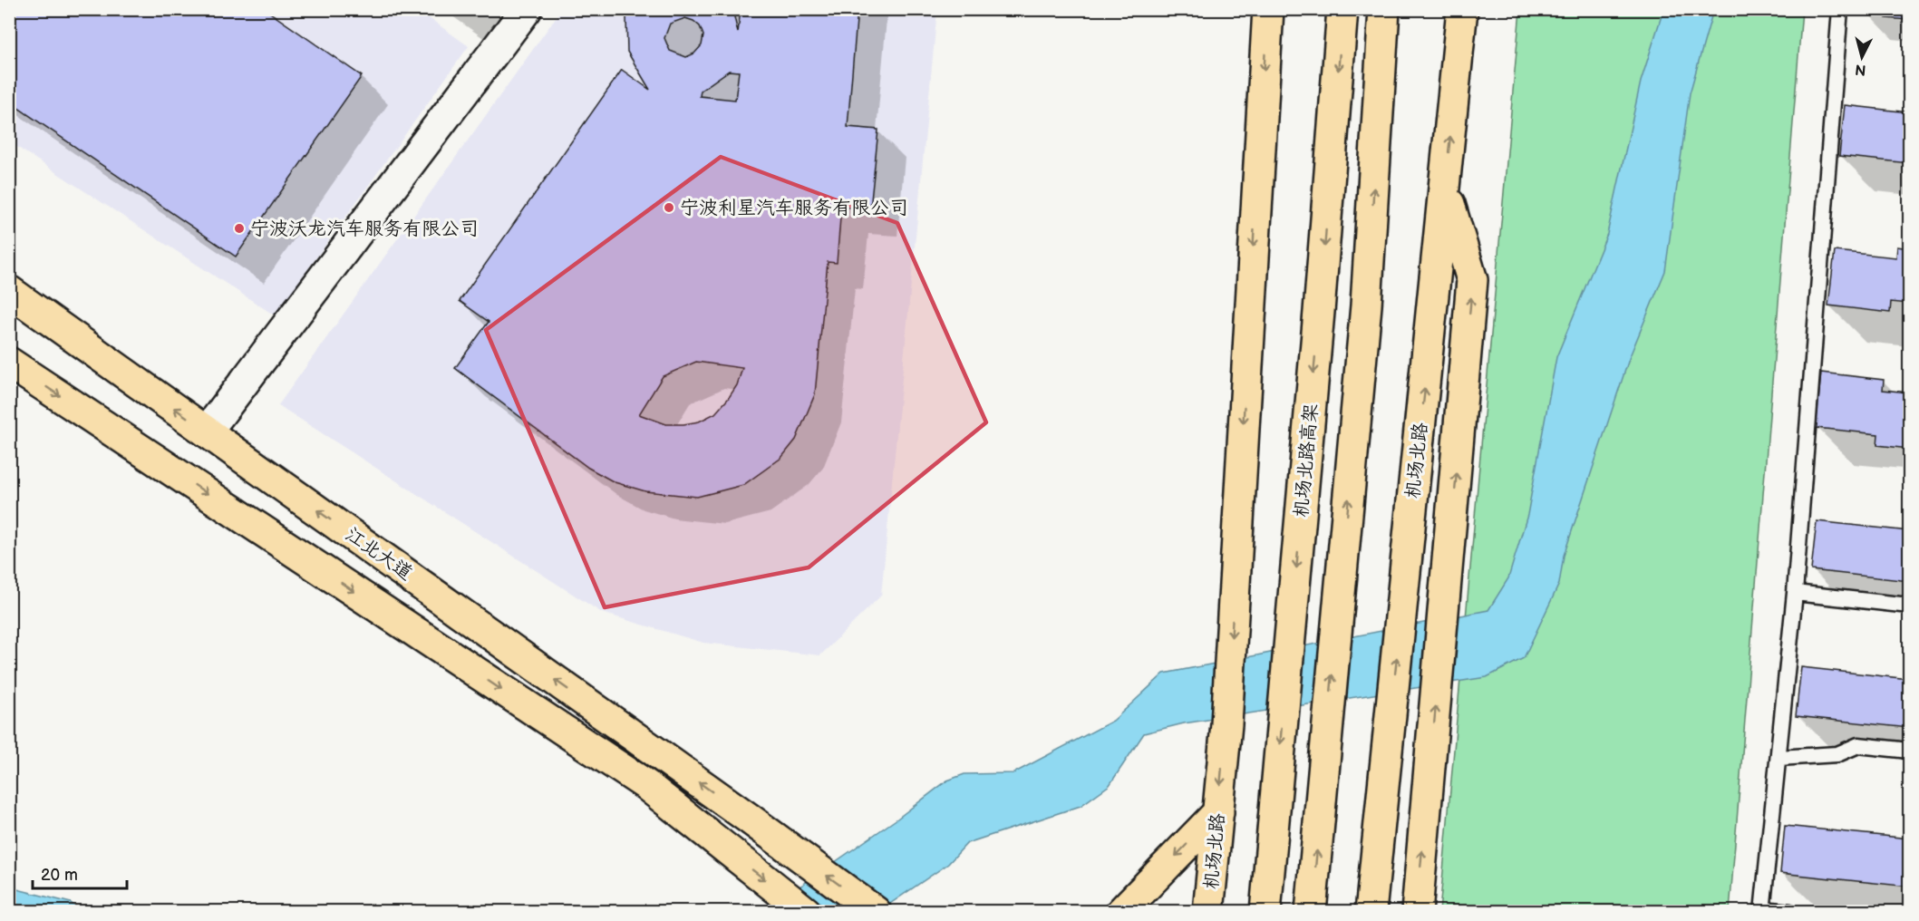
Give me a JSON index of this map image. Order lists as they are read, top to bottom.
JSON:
{
  "streets": {
    "main road": ["机场北路高架", "机场北路", "江北大道"]
  },
  "places": ["宁波利星汽车服务有限公司", "宁波沃龙汽车服务有限公司"],
  "scale_bar": "20 m",
  "north": "bottom"
}
